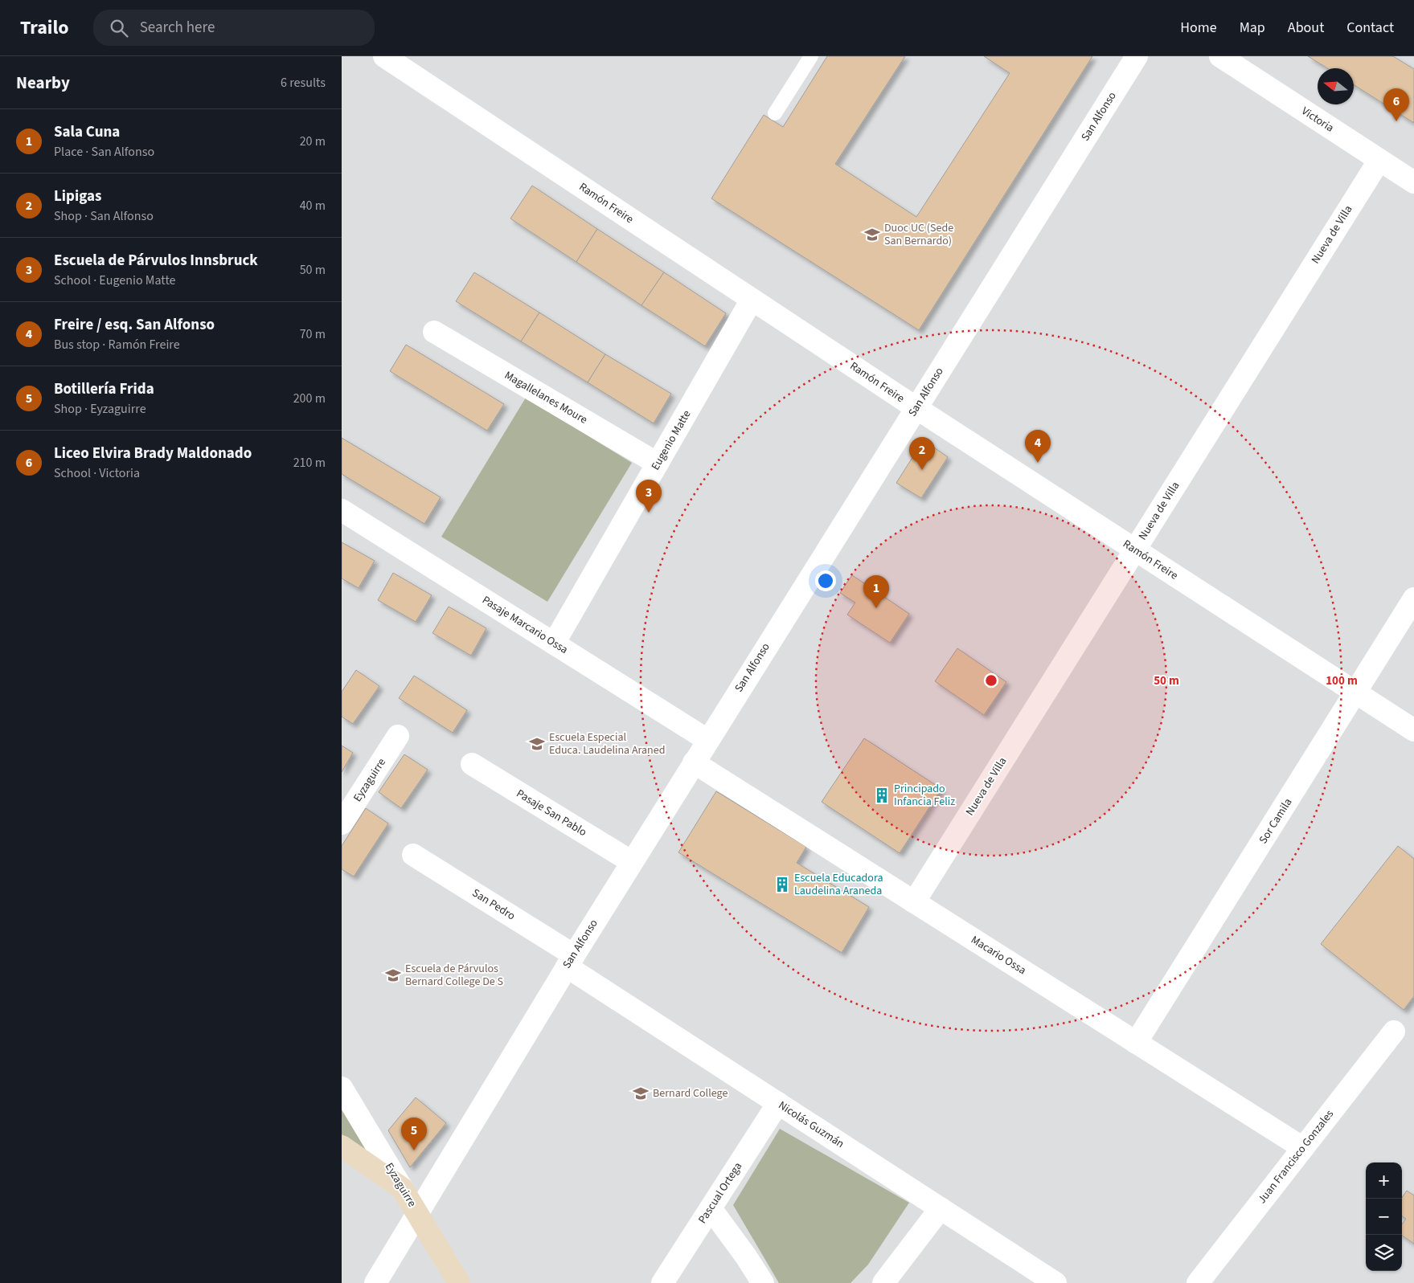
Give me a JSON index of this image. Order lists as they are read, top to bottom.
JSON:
{
  "streets": {
    "main road": ["Eyzaguirre"],
    "street": [
      "San Alfonso",
      "Victoria",
      "Ramón Freire",
      "Nueva de Villa",
      "Magallelanes Moure",
      "Eugenio Matte",
      "Pasaje Marcario Ossa",
      "Pasaje San Pablo",
      "Sor Camila",
      "San Pedro",
      "Macario Ossa",
      "Nicolás Guzmán",
      "Juan Francisco Gonzales",
      "Pascual Ortega"
    ]
  },
  "crossings": [
    ["San Alfonso", "Ramón Freire"],
    ["San Alfonso", "Pasaje Marcario Ossa"],
    ["San Alfonso", "Eyzaguirre"],
    ["San Alfonso", "Pasaje San Pablo"],
    ["San Alfonso", "San Pedro"],
    ["San Alfonso", "Macario Ossa"],
    ["San Alfonso", "Nicolás Guzmán"],
    ["Victoria", "Nueva de Villa"],
    ["Ramón Freire", "Nueva de Villa"],
    ["Ramón Freire", "Eugenio Matte"],
    ["Ramón Freire", "Sor Camila"],
    ["Nueva de Villa", "Macario Ossa"],
    ["Magallelanes Moure", "Eugenio Matte"],
    ["Eugenio Matte", "Pasaje Marcario Ossa"],
    ["Sor Camila", "Macario Ossa"],
    ["San Pedro", "Nicolás Guzmán"],
    ["Macario Ossa", "Juan Francisco Gonzales"],
    ["Nicolás Guzmán", "Pascual Ortega"]
  ],
  "places": {
    "school or university": [
      "Duoc UC (Sede San Bernardo)",
      "Escuela Especial Educa. Laudelina Araned",
      "Escuela de Párvulos Bernard College De S",
      "Bernard College"
    ],
    "building": ["Principado Infancia Feliz", "Escuela Educadora Laudelina Araneda"]
  },
  "north": "left",
  "page": {
    "header": "Trailo",
    "search": "Search here",
    "nav": [
      "Home",
      "Map",
      "About",
      "Contact"
    ],
    "heading": ["Nearby", "6 results"],
    "pins": [
      "6",
      "4",
      "2",
      "3",
      "1",
      "5"
    ],
    "list": [
      {
        "mark": "1",
        "name": "Sala Cuna",
        "note": "Place · San Alfonso",
        "value": "20 m"
      },
      {
        "mark": "2",
        "name": "Lipigas",
        "note": "Shop · San Alfonso",
        "value": "40 m"
      },
      {
        "mark": "3",
        "name": "Escuela de Párvulos Innsbruck",
        "note": "School · Eugenio Matte",
        "value": "50 m"
      },
      {
        "mark": "4",
        "name": "Freire / esq. San Alfonso",
        "note": "Bus stop · Ramón Freire",
        "value": "70 m"
      },
      {
        "mark": "5",
        "name": "Botillería Frida",
        "note": "Shop · Eyzaguirre",
        "value": "200 m"
      },
      {
        "mark": "6",
        "name": "Liceo Elvira Brady Maldonado",
        "note": "School · Victoria",
        "value": "210 m"
      }
    ],
    "map_buttons": ["+", "−"]
  },
  "rings": ["50 m", "100 m"]
}
